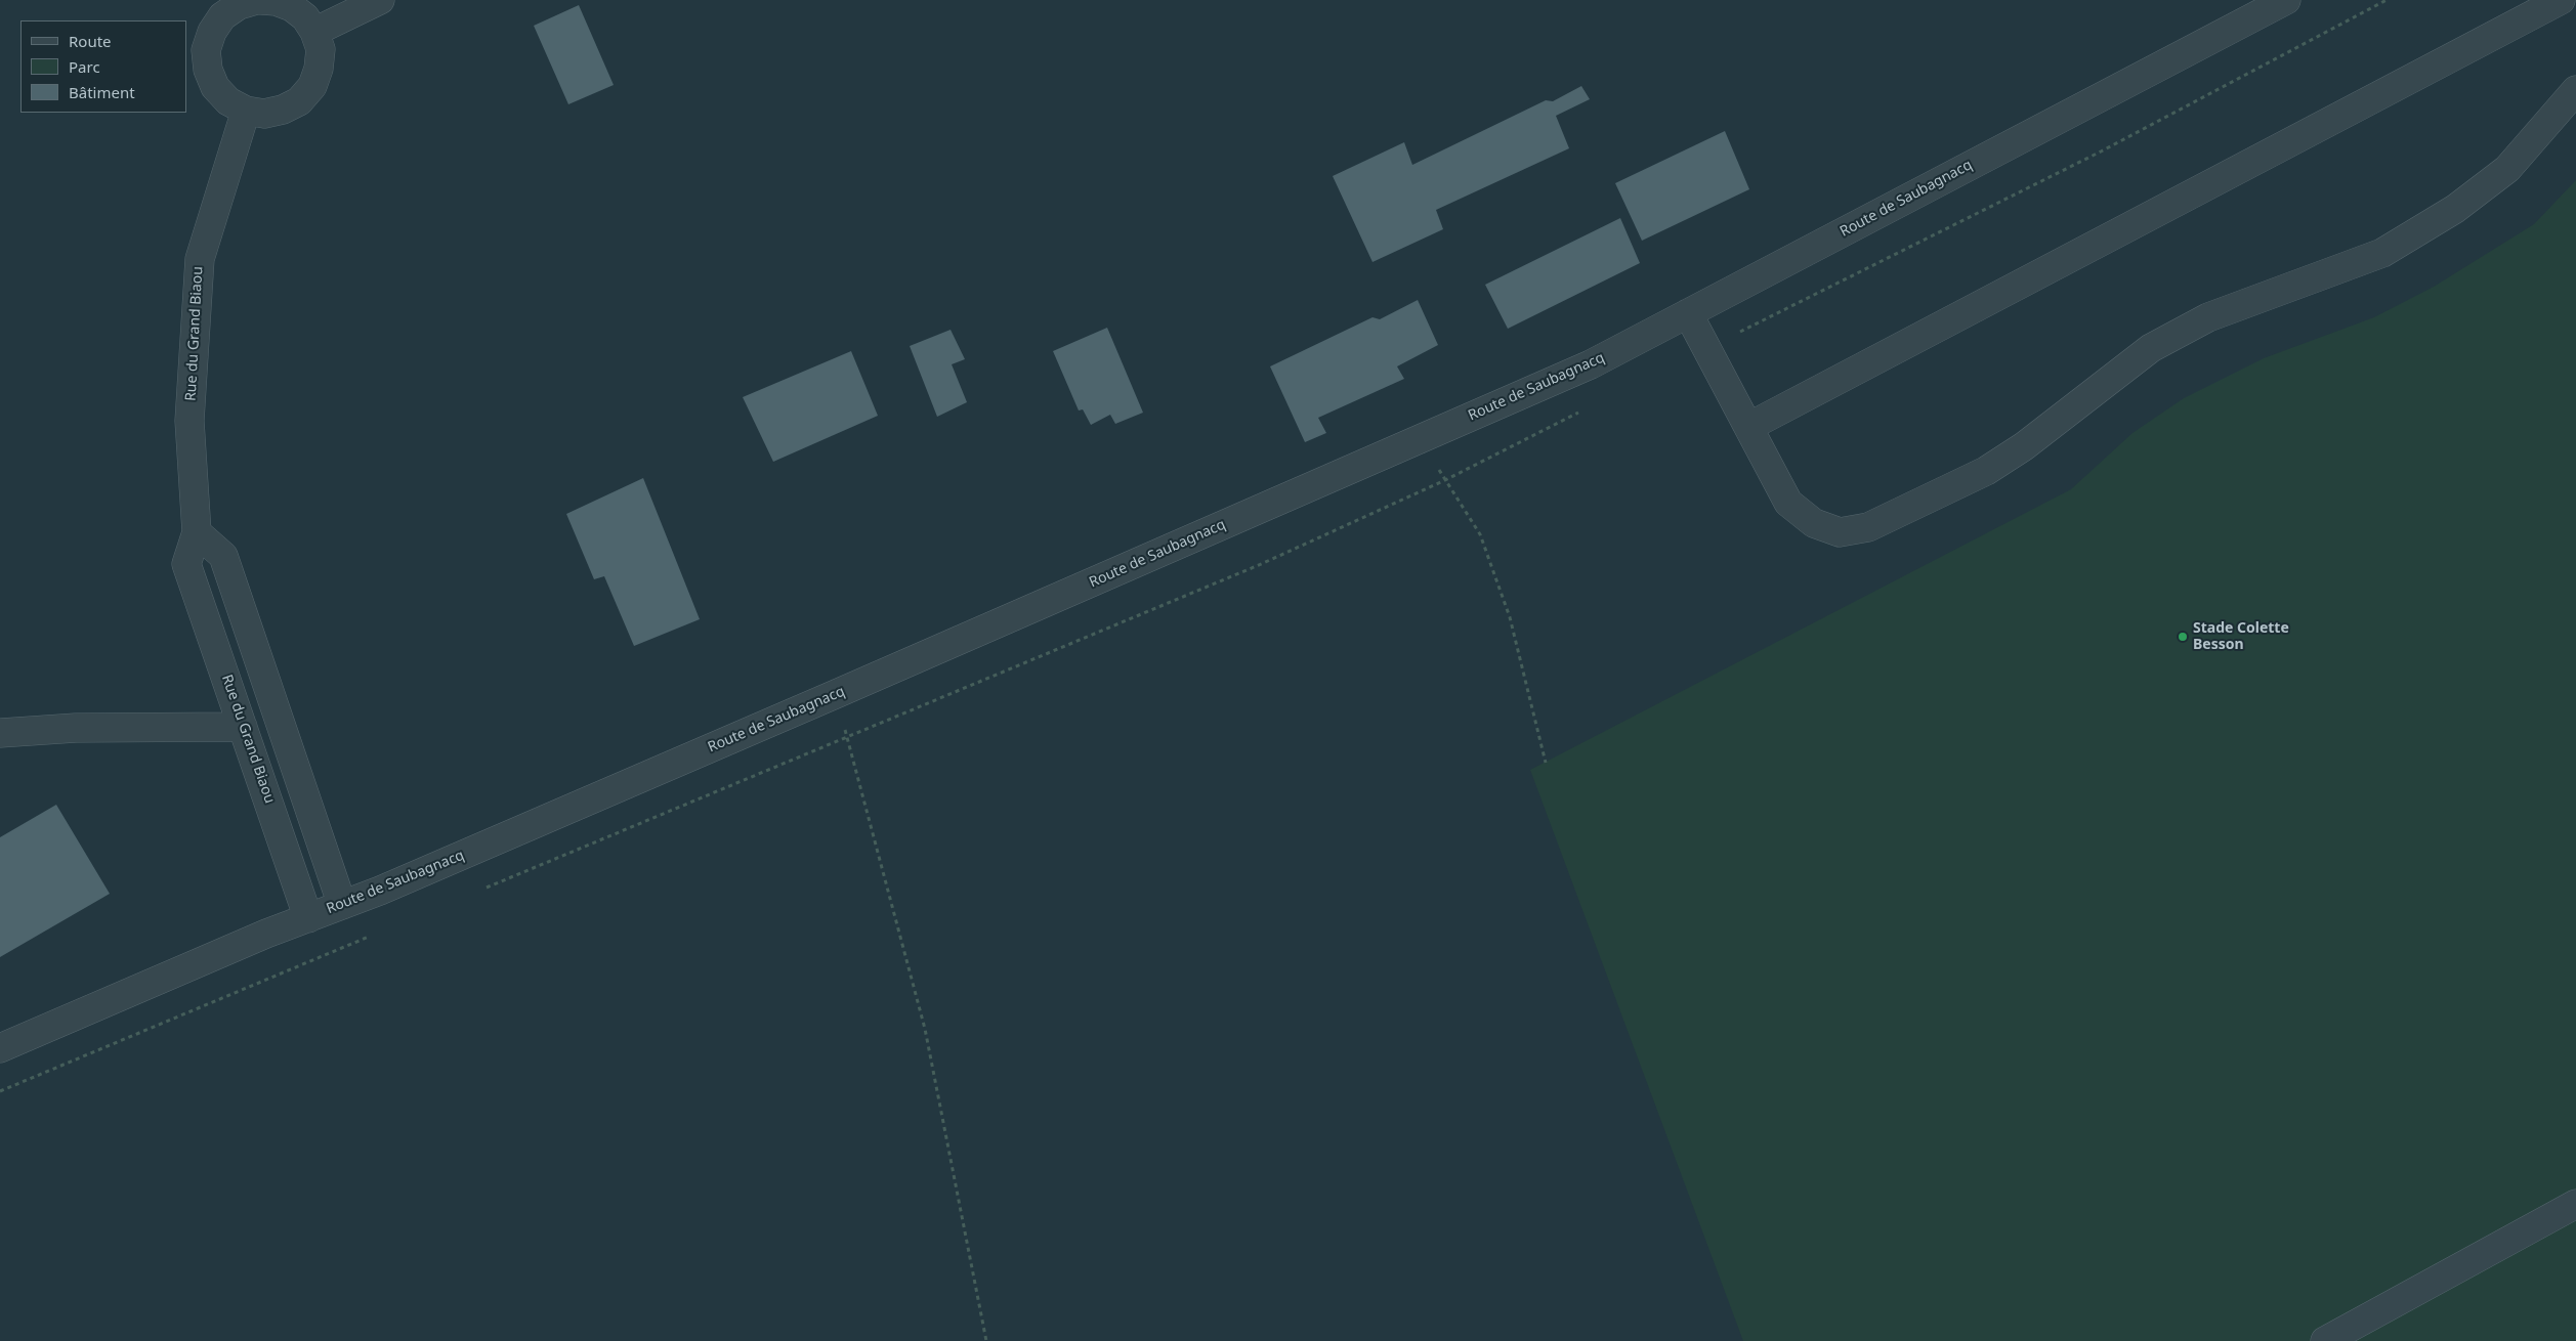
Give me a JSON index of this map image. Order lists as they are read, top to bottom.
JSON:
{
  "streets": {
    "street": ["Route de Saubagnacq", "Rue du Grand Biaou"]
  },
  "crossings": [
    ["Route de Saubagnacq", "Rue du Grand Biaou"]
  ],
  "places": ["Stade Colette Besson"],
  "legend": ["Route", "Parc", "Bâtiment"]
}
